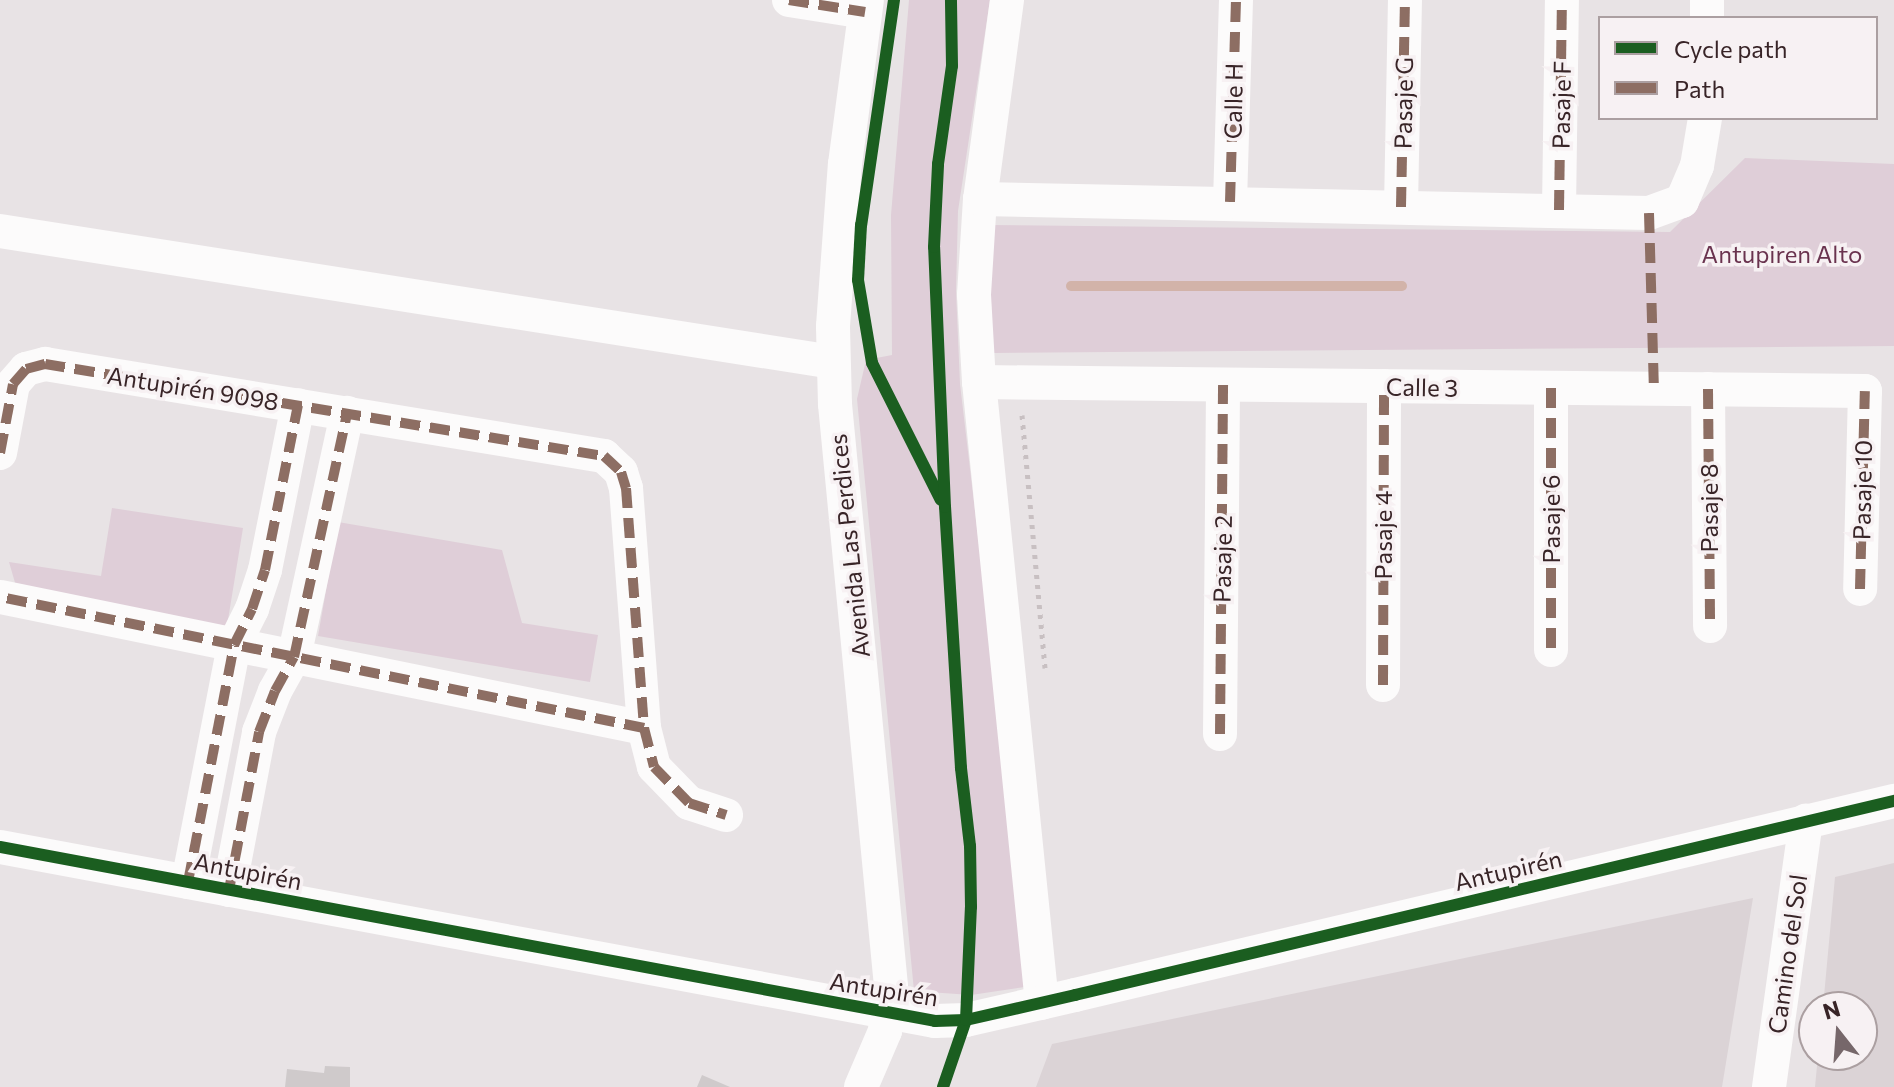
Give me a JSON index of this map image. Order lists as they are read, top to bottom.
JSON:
{
  "streets": {
    "street": [
      "Calle H",
      "Pasaje G",
      "Pasaje F",
      "Calle 3",
      "Antupirén 9098",
      "Pasaje 10",
      "Pasaje 8",
      "Pasaje 6",
      "Pasaje 4",
      "Avenida Las Perdices",
      "Pasaje 2",
      "Antupirén",
      "Camino del Sol"
    ]
  },
  "crossings": [
    ["Calle 3", "Pasaje 10"],
    ["Calle 3", "Pasaje 8"],
    ["Calle 3", "Pasaje 6"],
    ["Calle 3", "Pasaje 4"],
    ["Calle 3", "Pasaje 2"],
    ["Antupirén 9098", "Antupirén"],
    ["Avenida Las Perdices", "Antupirén"],
    ["Antupirén", "Camino del Sol"]
  ],
  "parks": ["Antupiren Alto"],
  "legend": ["Cycle path", "Path"],
  "north": "top"
}
